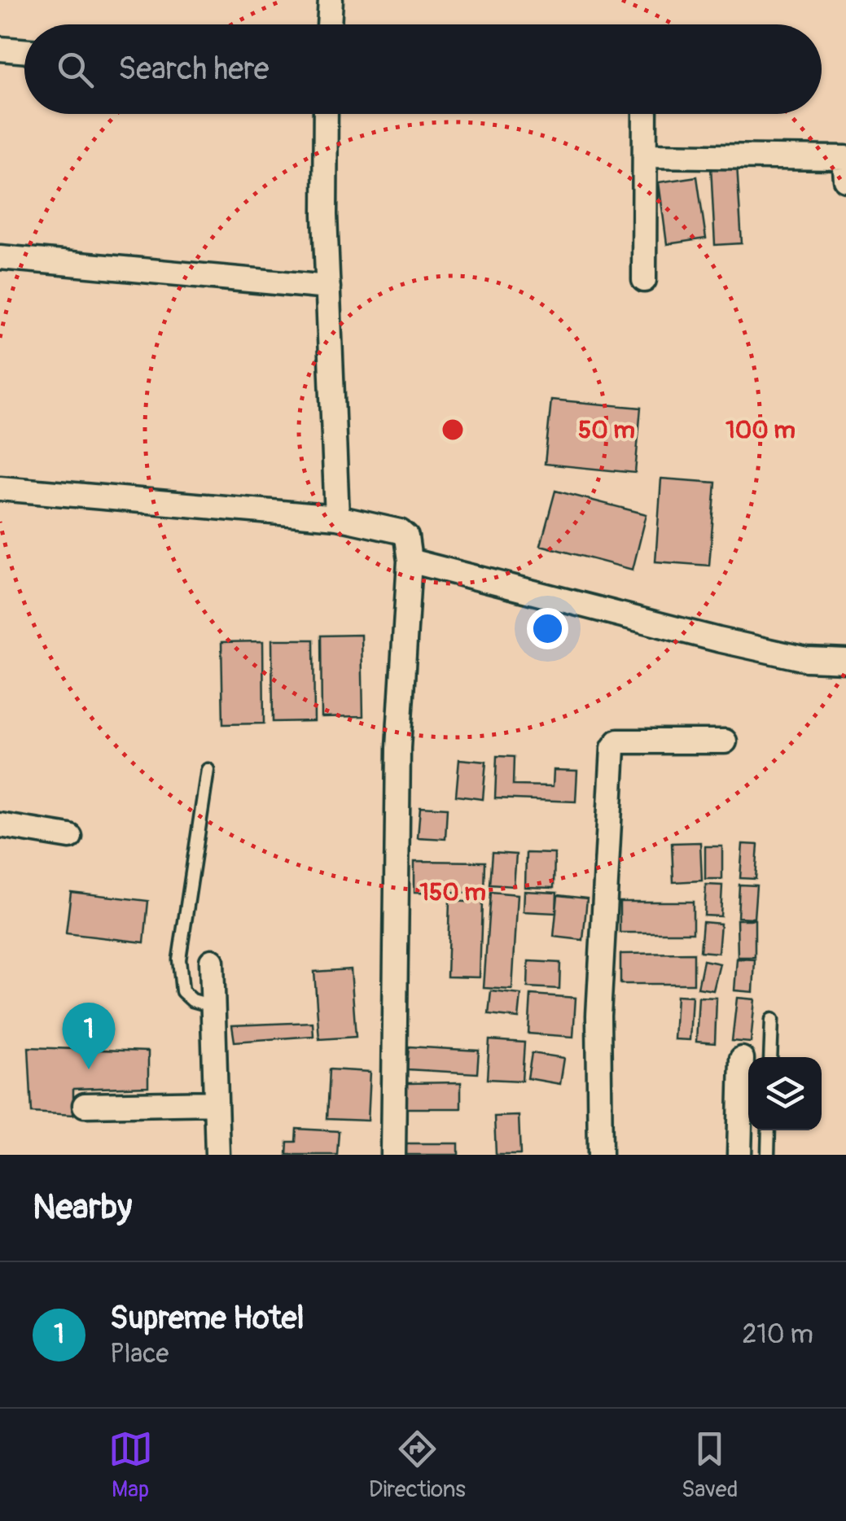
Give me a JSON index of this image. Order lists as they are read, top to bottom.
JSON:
{
  "page": {
    "search": "Search here",
    "pins": "1",
    "heading": "Nearby",
    "list": [
      {
        "mark": "1",
        "name": "Supreme Hotel",
        "note": "Place",
        "value": "210 m"
      }
    ],
    "nav": ["Map", "Directions", "Saved"]
  },
  "rings": ["50 m", "100 m", "150 m"]
}
